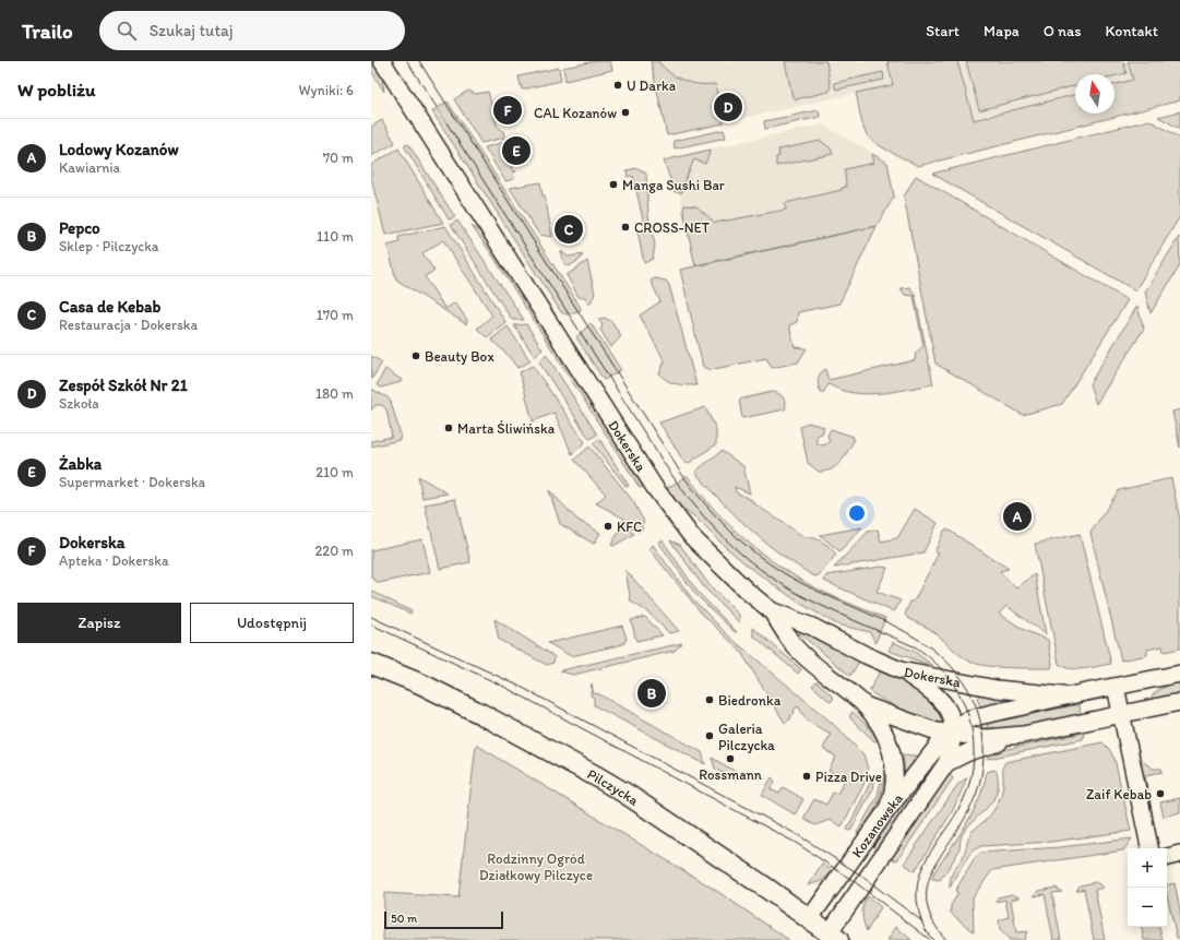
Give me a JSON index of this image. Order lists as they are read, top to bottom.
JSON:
{
  "streets": {
    "street": ["Dokerska", "Pilczycka", "Kozanowska"]
  },
  "crossings": [
    ["Dokerska", "Kozanowska"],
    ["Pilczycka", "Kozanowska"]
  ],
  "parks": ["Rodzinny Ogród Działkowy Pilczyce"],
  "places": [
    "U Darka",
    "CAL Kozanów",
    "Manga Sushi Bar",
    "CROSS-NET",
    "Beauty Box",
    "Marta Śliwińska",
    "KFC",
    "Biedronka",
    "Galeria Pilczycka",
    "Rossmann",
    "Pizza Drive",
    "Zaif Kebab"
  ],
  "scale_bar": "50 m",
  "north": "top",
  "page": {
    "header": "Trailo",
    "search": "Szukaj tutaj",
    "nav": [
      "Start",
      "Mapa",
      "O nas",
      "Kontakt"
    ],
    "heading": ["W pobliżu", "Wyniki: 6"],
    "pins": [
      "D",
      "F",
      "E",
      "C",
      "A",
      "B"
    ],
    "list": [
      {
        "mark": "A",
        "name": "Lodowy Kozanów",
        "note": "Kawiarnia",
        "value": "70 m"
      },
      {
        "mark": "B",
        "name": "Pepco",
        "note": "Sklep · Pilczycka",
        "value": "110 m"
      },
      {
        "mark": "C",
        "name": "Casa de Kebab",
        "note": "Restauracja · Dokerska",
        "value": "170 m"
      },
      {
        "mark": "D",
        "name": "Zespół Szkół Nr 21",
        "note": "Szkoła",
        "value": "180 m"
      },
      {
        "mark": "E",
        "name": "Żabka",
        "note": "Supermarket · Dokerska",
        "value": "210 m"
      },
      {
        "mark": "F",
        "name": "Dokerska",
        "note": "Apteka · Dokerska",
        "value": "220 m"
      }
    ],
    "buttons": ["Zapisz", "Udostępnij"],
    "map_buttons": ["+", "−"],
    "scale": "50 m"
  }
}
